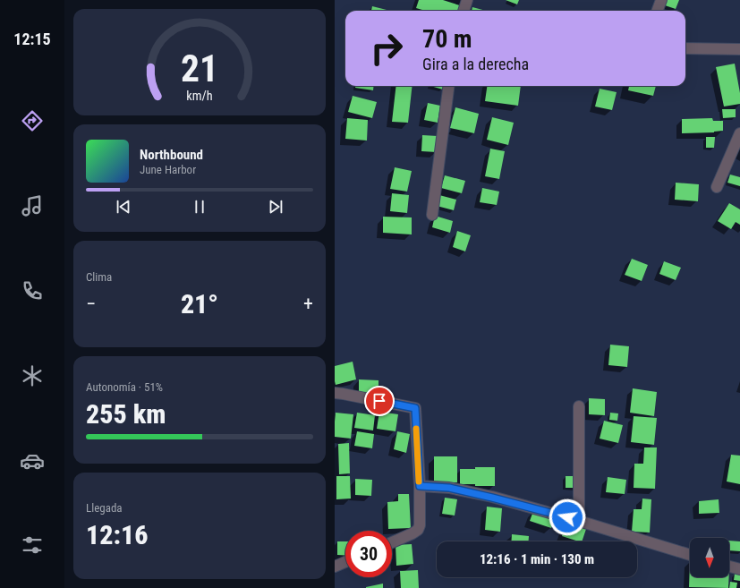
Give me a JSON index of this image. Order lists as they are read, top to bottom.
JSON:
{
  "north": "bottom",
  "page": {
    "tabs": "12:15",
    "turn": ["70 m", "Gira a la derecha"],
    "song": ["Northbound", "June Harbor"],
    "tile": [
      "Clima",
      ["Autonomía · 51%", "255 km"],
      ["Llegada", "12:16"]
    ],
    "heat": ["−", "21°", "+"],
    "limit": "30",
    "trip": "12:16 · 1 min · 130 m",
    "gauge": ["21", "km/h"]
  }
}
